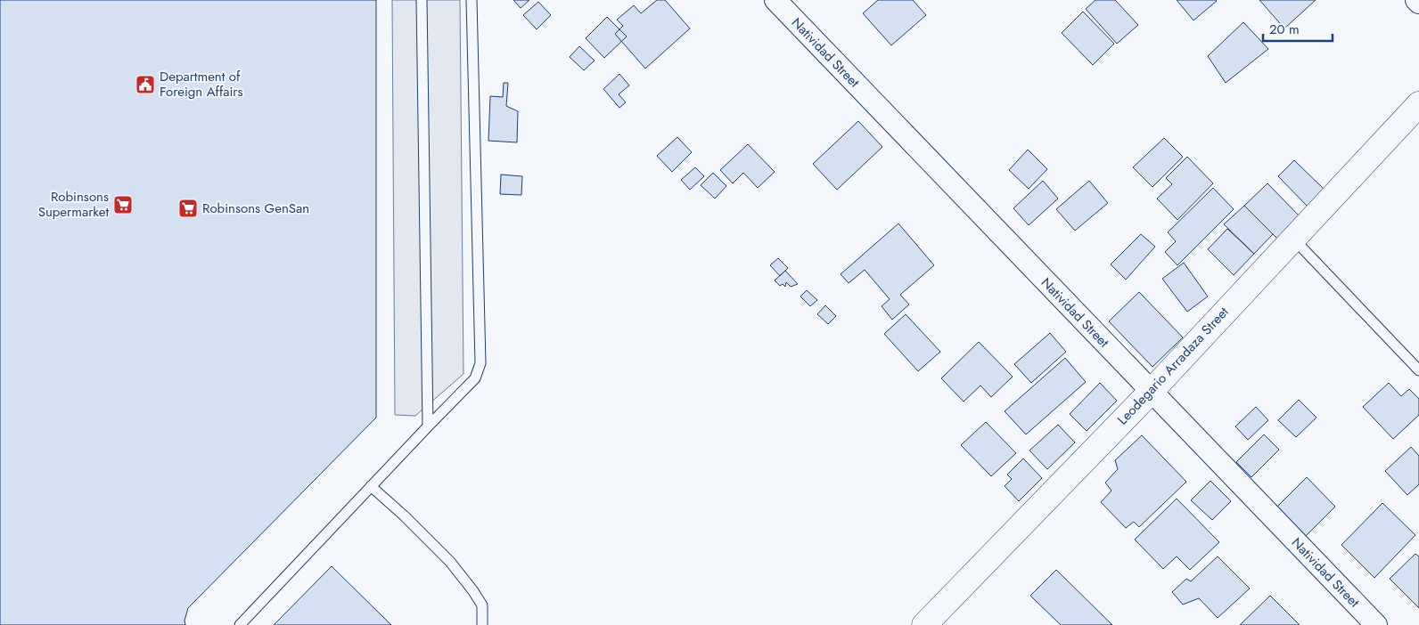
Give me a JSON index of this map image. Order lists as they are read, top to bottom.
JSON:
{
  "streets": {
    "street": ["Natividad Street", "Leodegario Arradaza Street"]
  },
  "crossings": [
    ["Natividad Street", "Leodegario Arradaza Street"]
  ],
  "places": {
    "public building": ["Department of Foreign Affairs"],
    "supermarket": ["Robinsons Supermarket", "Robinsons GenSan"]
  },
  "scale_bar": "20 m"
}
